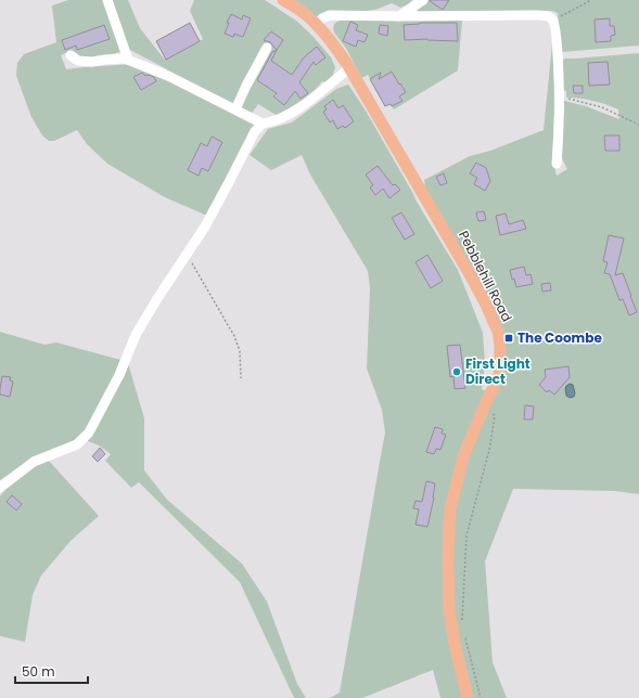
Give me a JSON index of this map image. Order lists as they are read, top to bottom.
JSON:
{
  "streets": {
    "main road": ["Pebblehill Road"]
  },
  "places": {
    "transit": ["The Coombe"],
    "other": ["First Light Direct"]
  },
  "scale_bar": "50 m"
}
